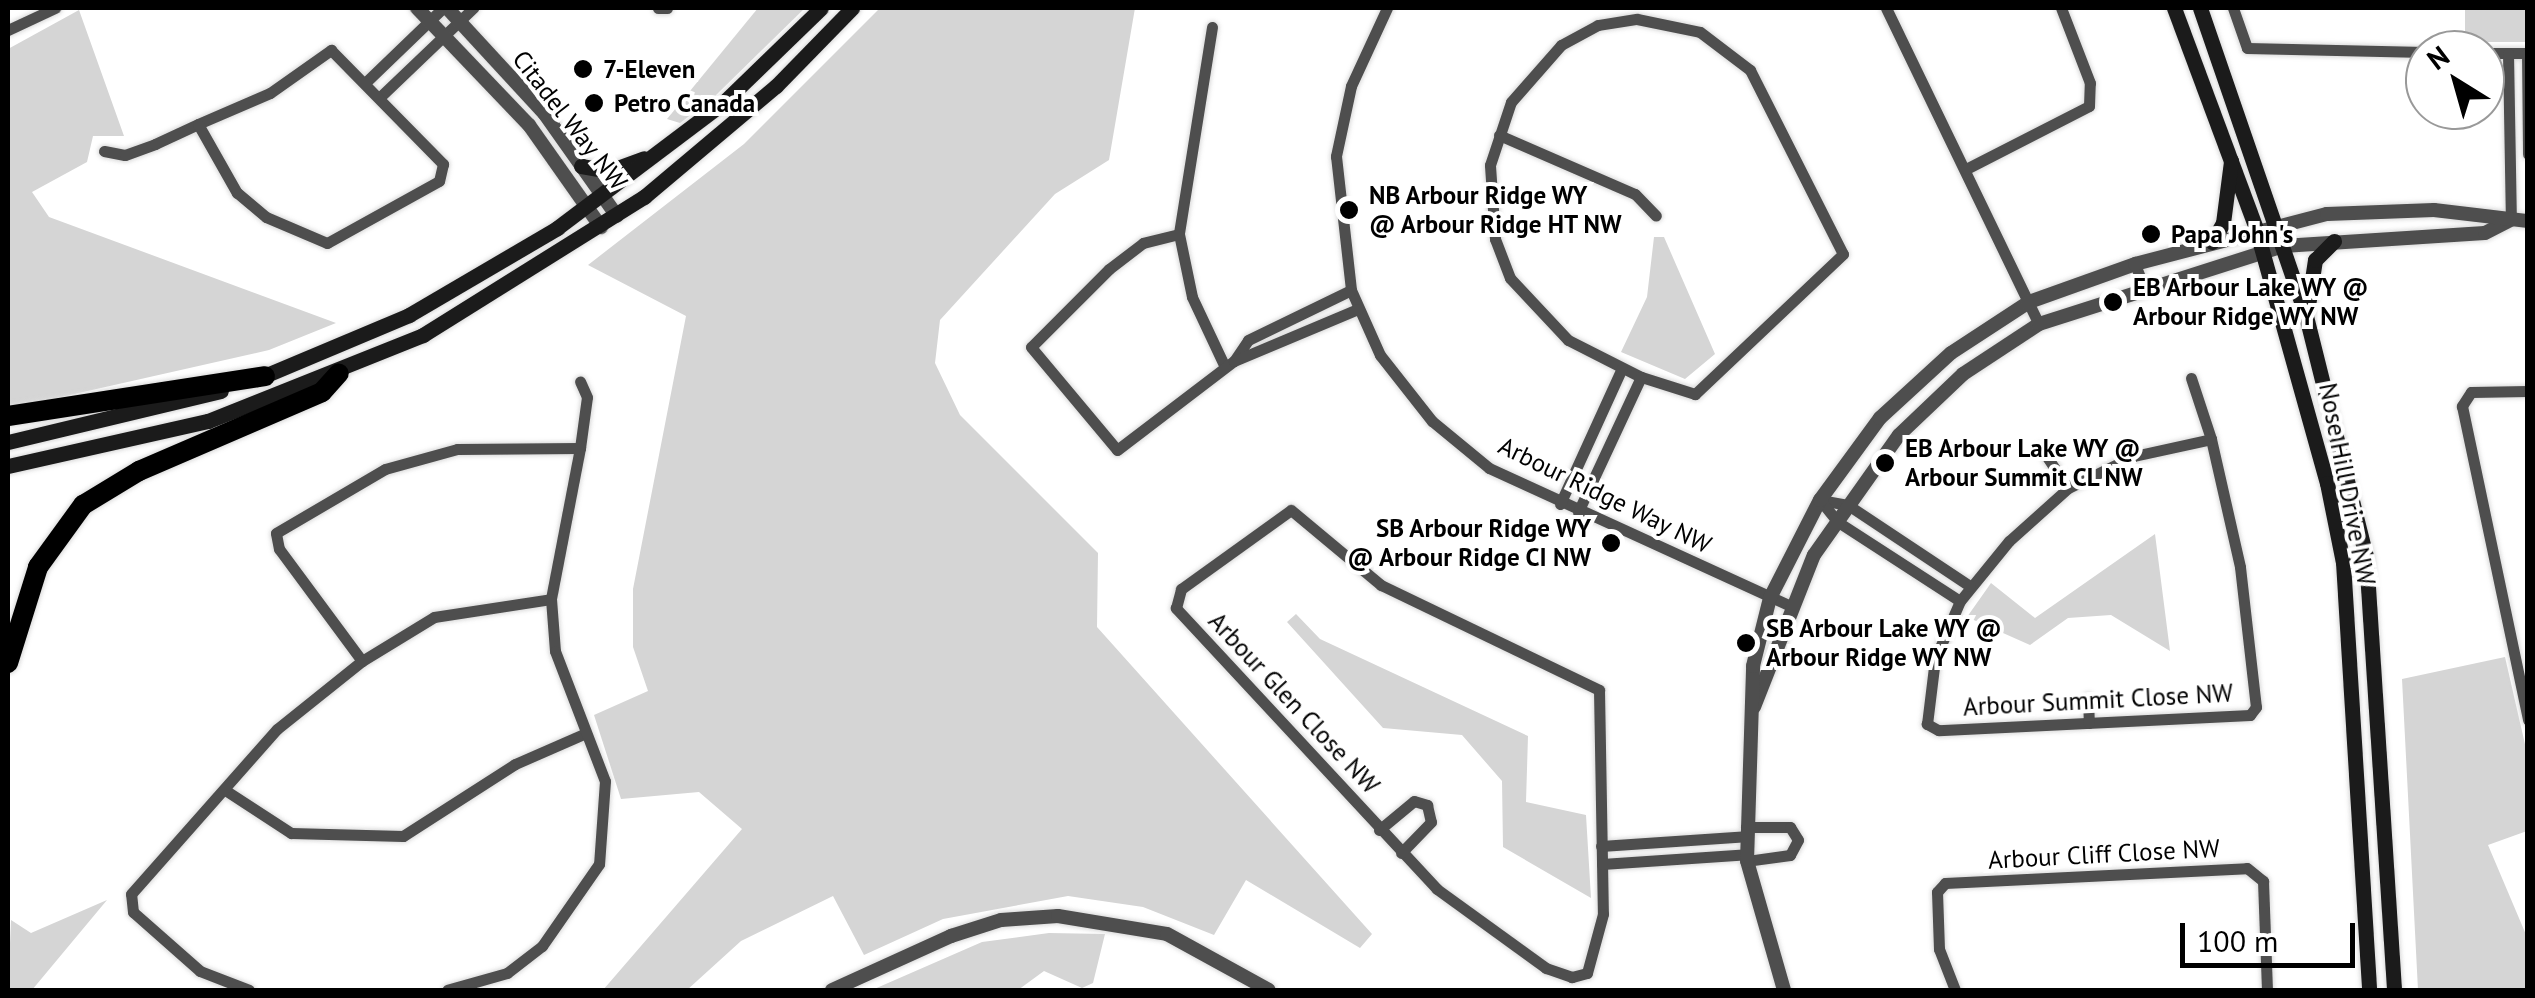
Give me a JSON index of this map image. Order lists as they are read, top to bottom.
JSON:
{
  "streets": {
    "main road": ["Nose Hill Drive NW"],
    "street": [
      "Citadel Way NW",
      "Arbour Ridge Way NW",
      "Arbour Summit Close NW",
      "Arbour Glen Close NW",
      "Arbour Cliff Close NW"
    ]
  },
  "places": [
    "7-Eleven",
    "Petro Canada",
    "NB Arbour Ridge WY @ Arbour Ridge HT NW",
    "Papa John's",
    "EB Arbour Lake WY @ Arbour Ridge WY NW",
    "EB Arbour Lake WY @ Arbour Summit CL NW",
    "SB Arbour Ridge WY @ Arbour Ridge CI NW",
    "SB Arbour Lake WY @ Arbour Ridge WY NW"
  ],
  "scale_bar": "100 m",
  "north": "top left"
}
